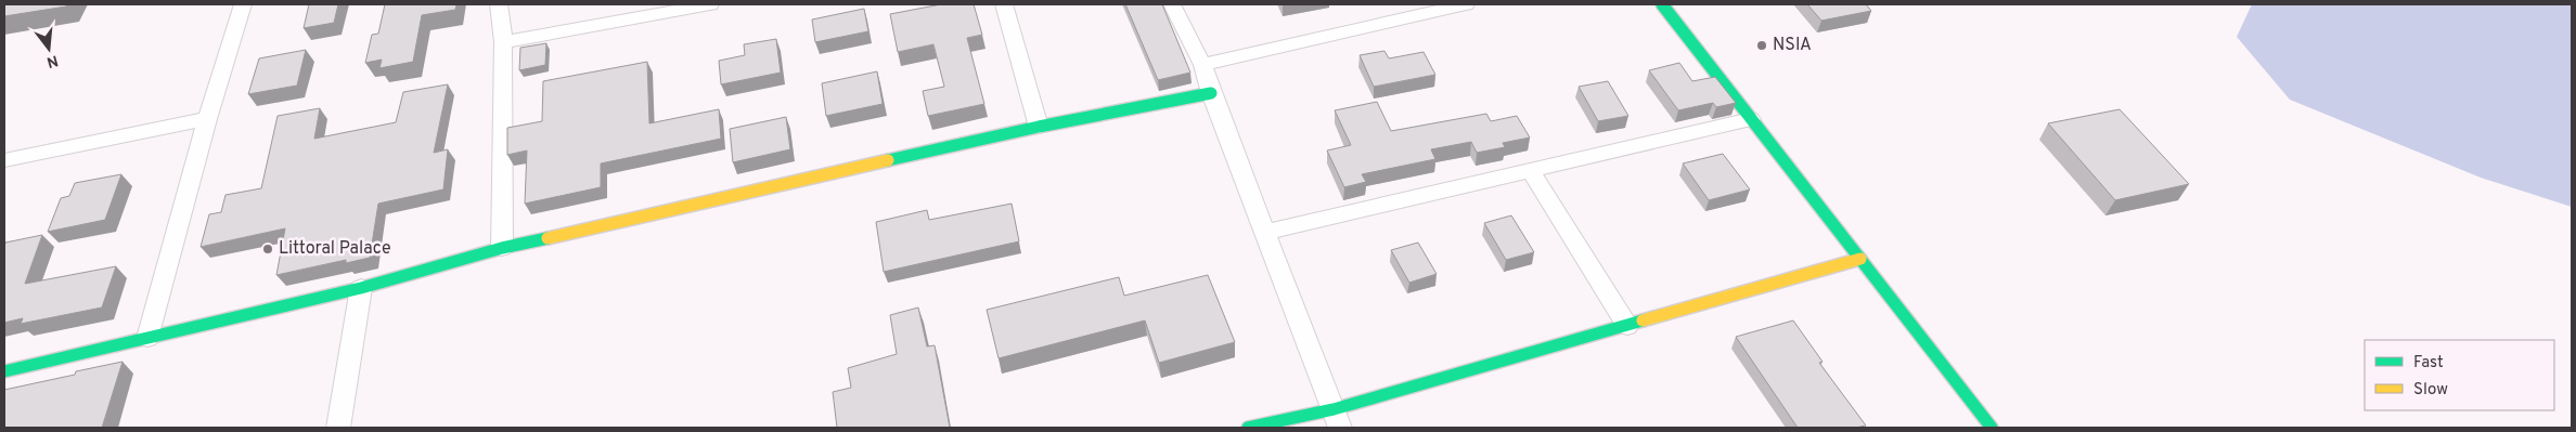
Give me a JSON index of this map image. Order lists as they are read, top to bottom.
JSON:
{
  "places": ["NSIA", "Littoral Palace"],
  "legend": ["Fast", "Slow"],
  "north": "bottom"
}
